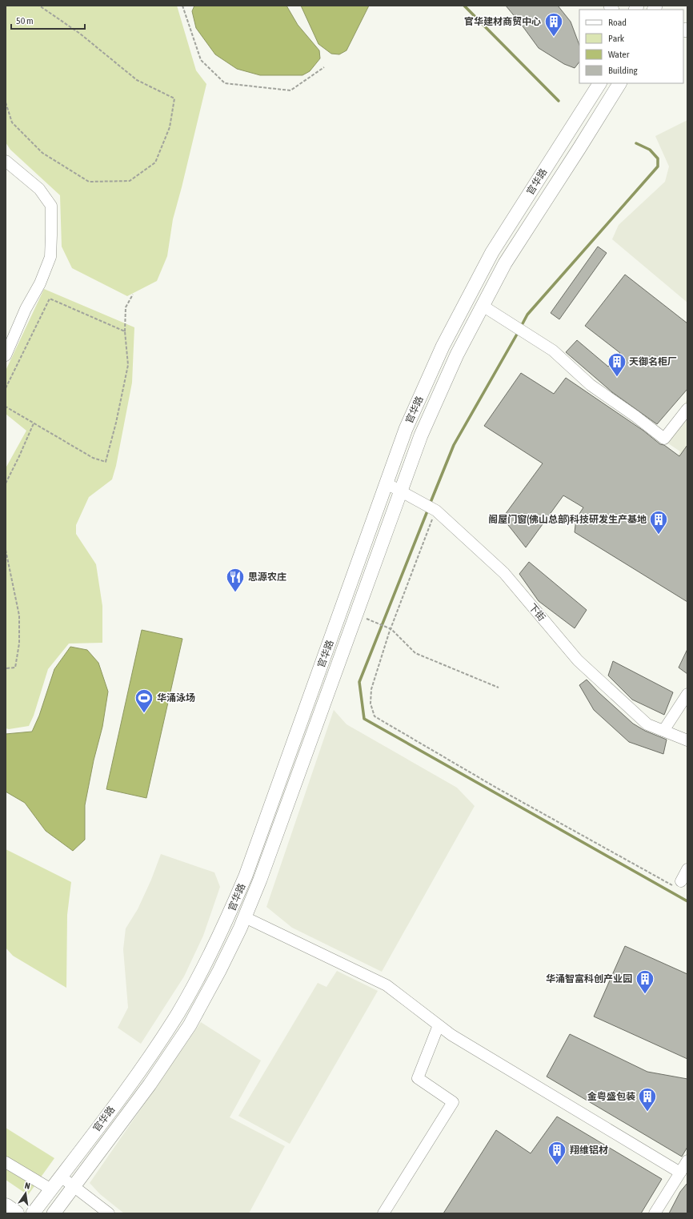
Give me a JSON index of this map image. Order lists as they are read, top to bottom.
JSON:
{
  "streets": {
    "main road": ["官华路"],
    "street": ["下街"]
  },
  "crossings": [
    ["官华路", "下街"]
  ],
  "places": {
    "building": [
      "官华建材商贸中心",
      "天御名柜厂",
      "阁屋门窗(佛山总部)科技研发生产基地",
      "华涌智富科创产业园",
      "金粤盛包装",
      "翔维铝材"
    ],
    "restaurant": ["思源农庄"],
    "sports": ["华涌泳场"]
  },
  "legend": [
    "Road",
    "Park",
    "Water",
    "Building"
  ],
  "scale_bar": "50 m",
  "north": "top"
}
